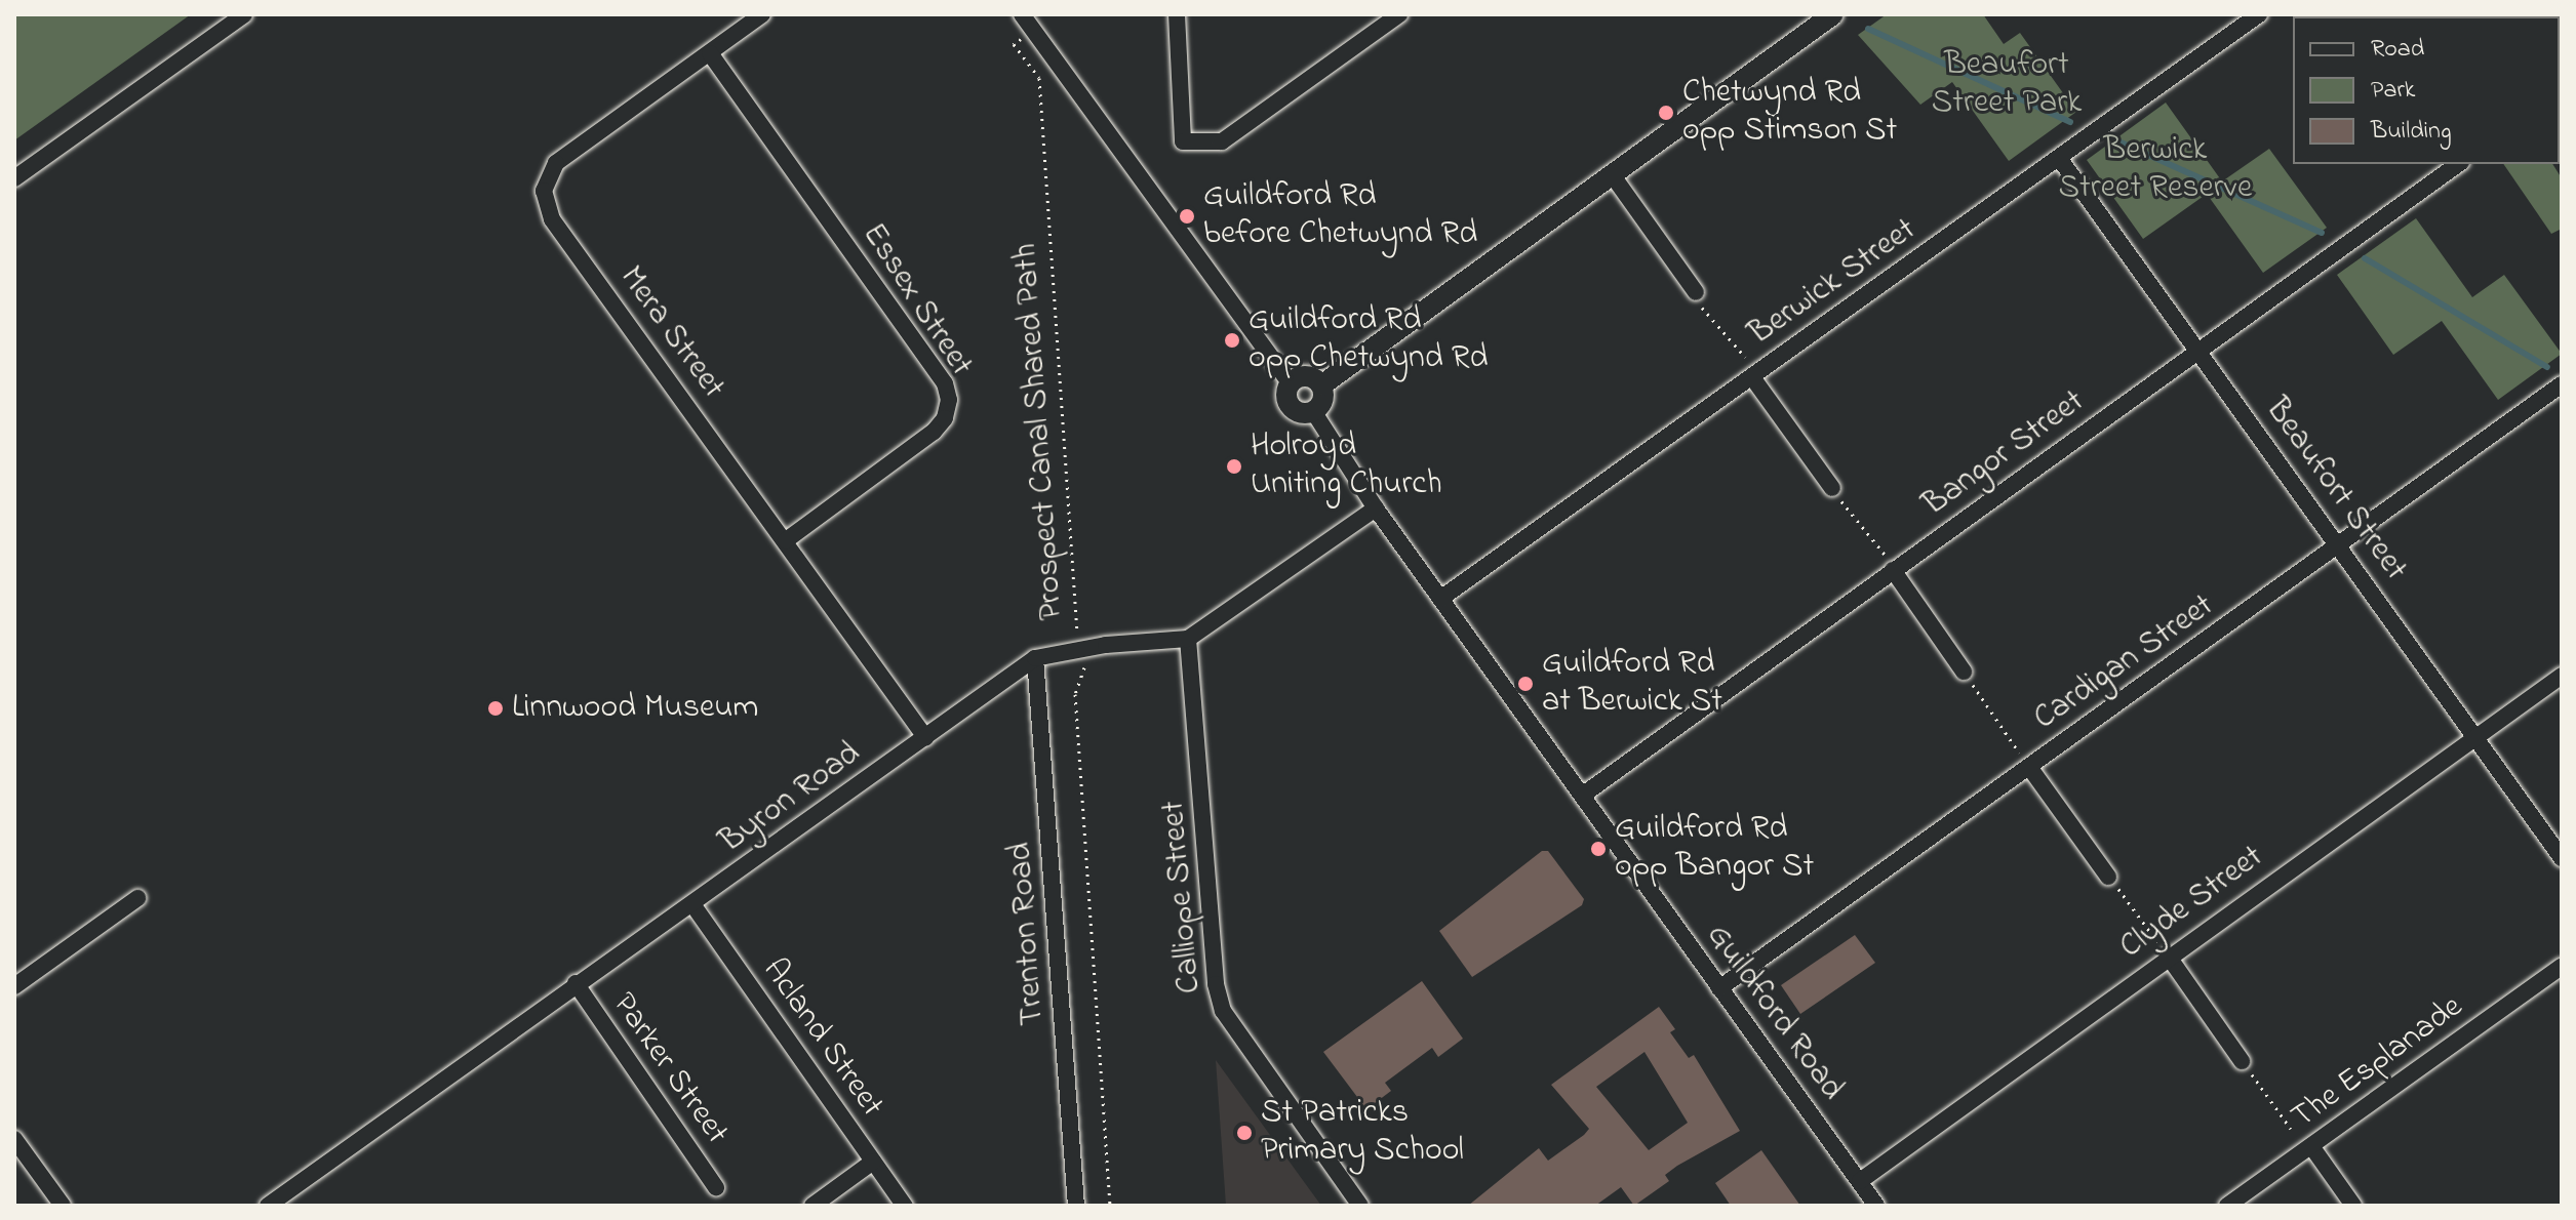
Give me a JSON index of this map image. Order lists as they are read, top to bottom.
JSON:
{
  "streets": {
    "street": [
      "Berwick Street",
      "Essex Street",
      "Mera Street",
      "Bangor Street",
      "Beaufort Street",
      "Cardigan Street",
      "Byron Road",
      "Calliope Street",
      "Clyde Street",
      "Trenton Road",
      "Guildford Road",
      "Acland Street",
      "The Esplanade",
      "Parker Street"
    ],
    "path": ["Prospect Canal Shared Path"]
  },
  "crossings": [
    ["Berwick Street", "Beaufort Street"],
    ["Berwick Street", "Guildford Road"],
    ["Essex Street", "Mera Street"],
    ["Mera Street", "Byron Road"],
    ["Prospect Canal Shared Path", "Byron Road"],
    ["Bangor Street", "Beaufort Street"],
    ["Bangor Street", "Guildford Road"],
    ["Beaufort Street", "Cardigan Street"],
    ["Beaufort Street", "Clyde Street"],
    ["Cardigan Street", "Guildford Road"],
    ["Byron Road", "Calliope Street"],
    ["Byron Road", "Trenton Road"],
    ["Byron Road", "Guildford Road"],
    ["Byron Road", "Acland Street"],
    ["Byron Road", "Parker Street"],
    ["Clyde Street", "Guildford Road"]
  ],
  "parks": ["Beaufort Street Park", "Berwick Street Reserve"],
  "places": [
    "Chetwynd Rd opp Stimson St",
    "Guildford Rd before Chetwynd Rd",
    "Guildford Rd opp Chetwynd Rd",
    "Holroyd Uniting Church",
    "Guildford Rd at Berwick St",
    "Linnwood Museum",
    "Guildford Rd opp Bangor St",
    "St Patricks Primary School"
  ],
  "legend": ["Road", "Park", "Building"]
}
